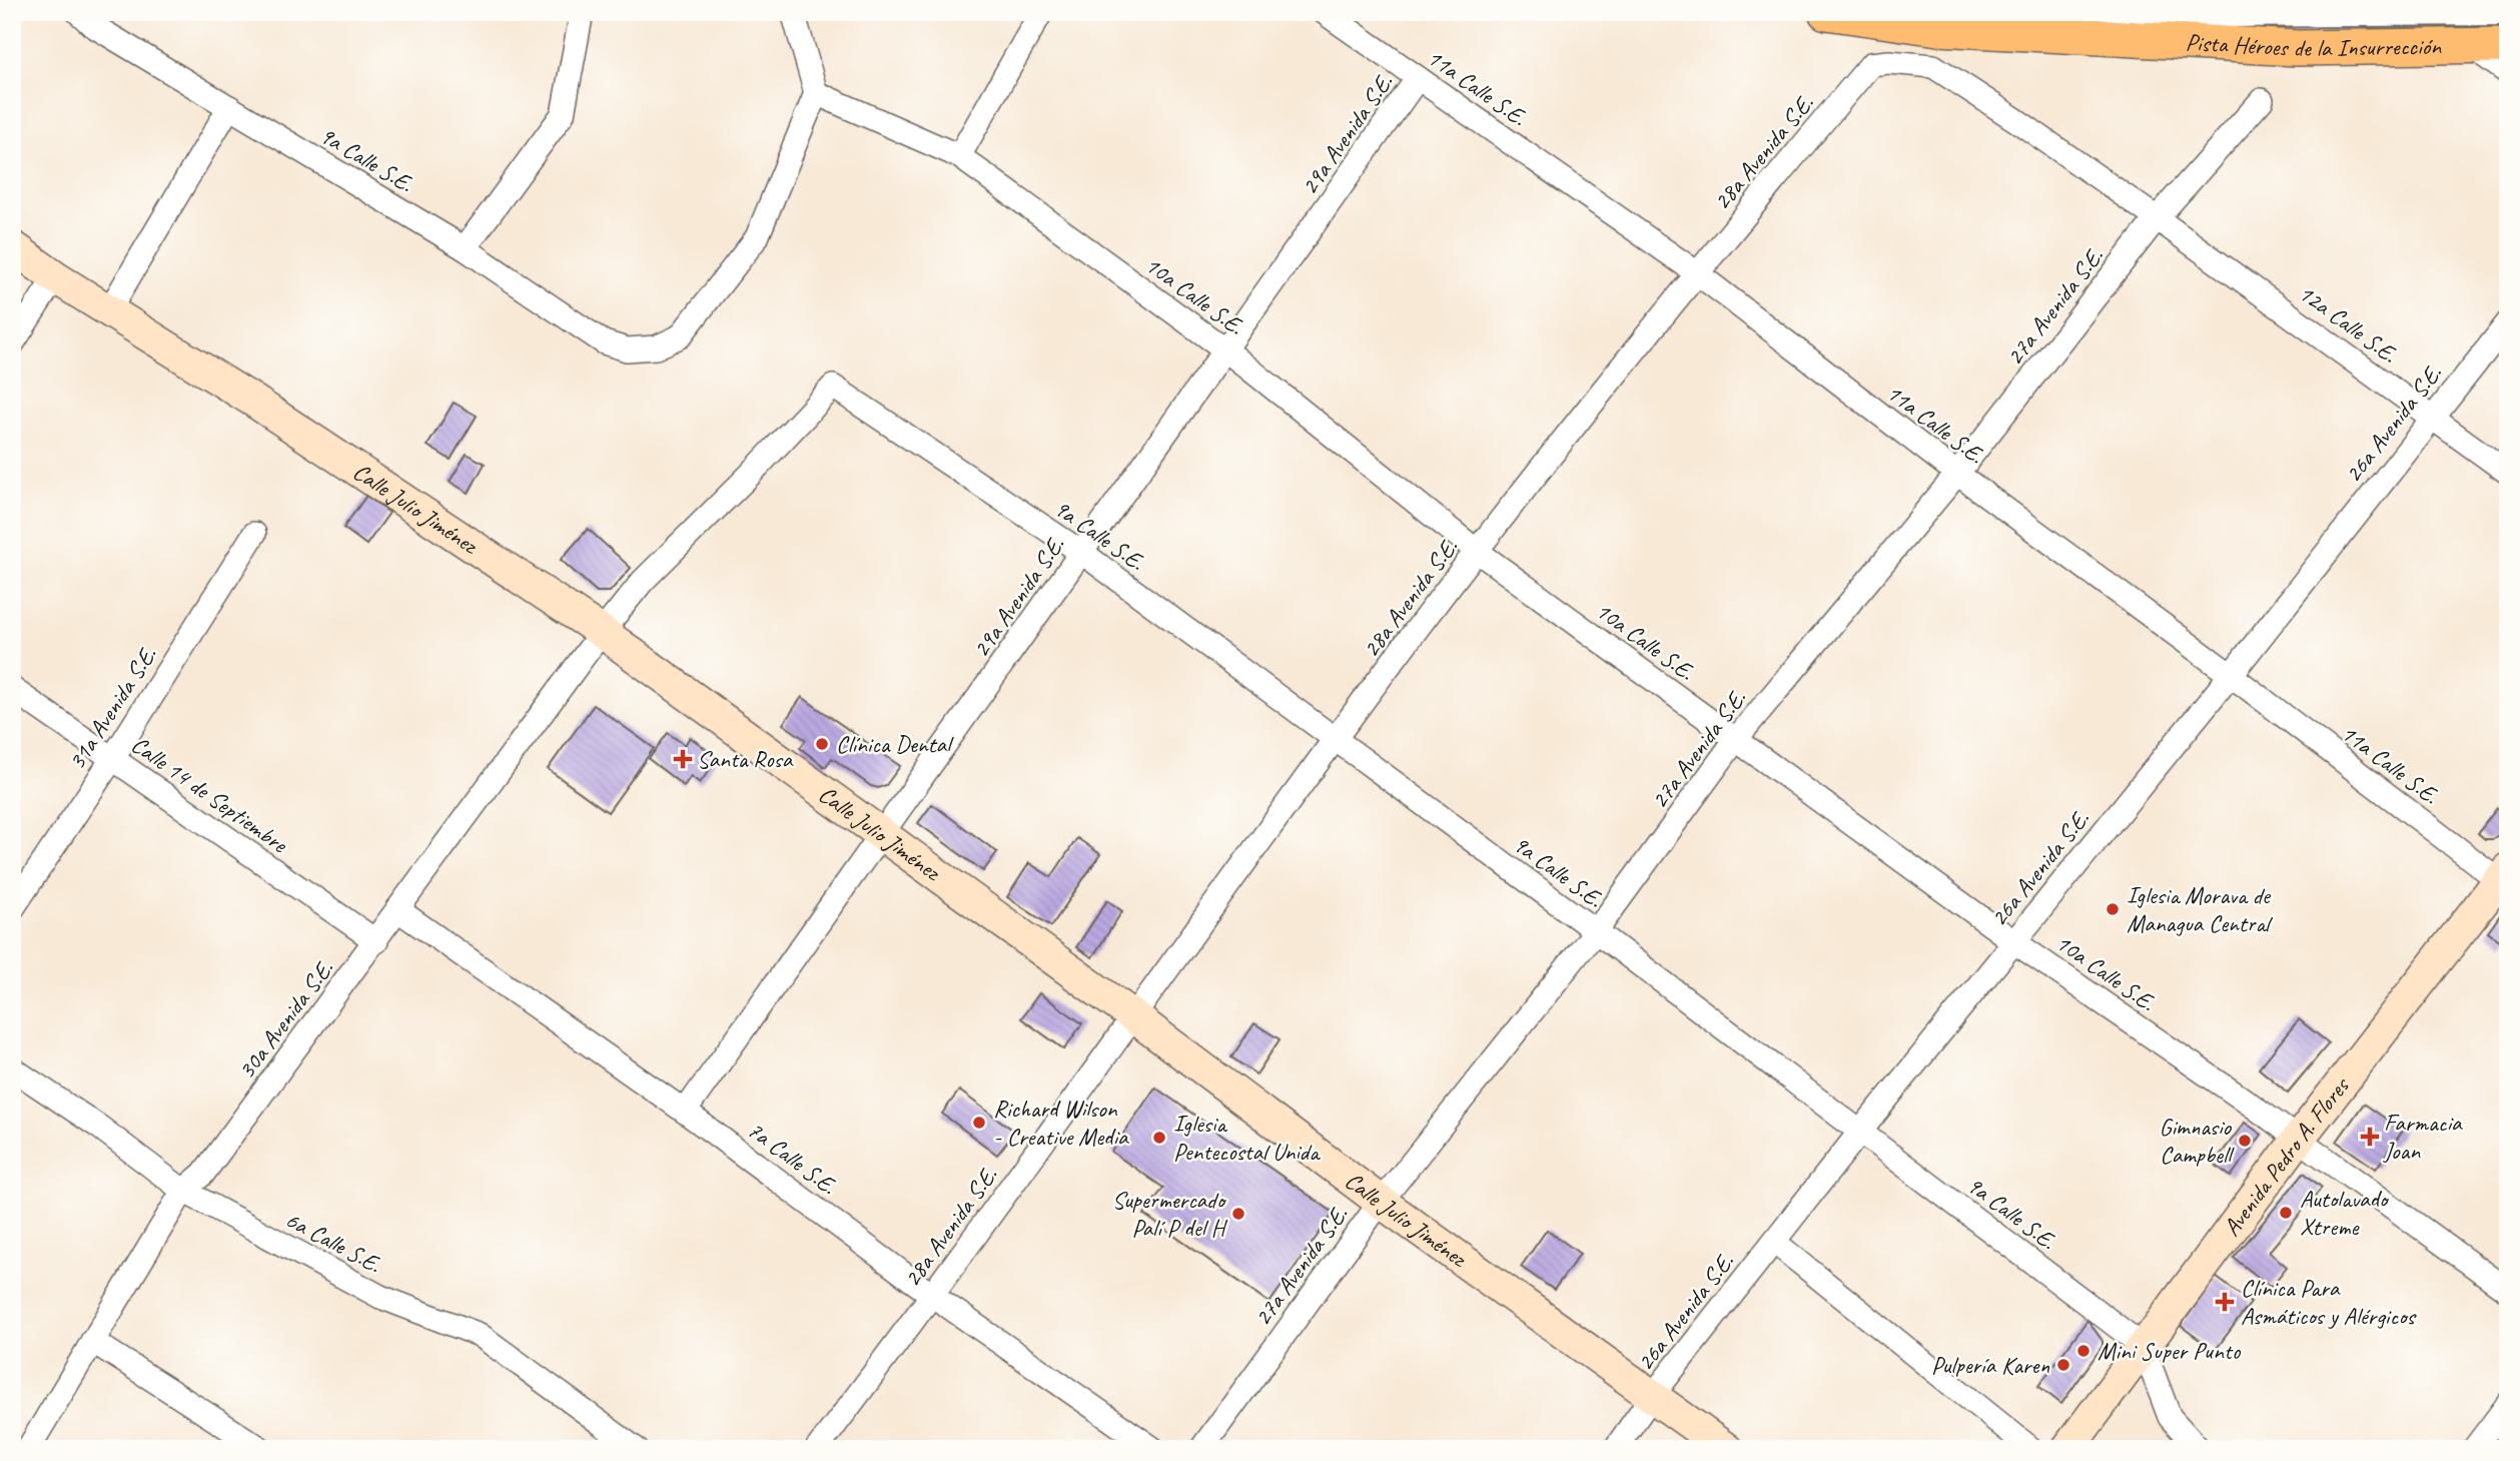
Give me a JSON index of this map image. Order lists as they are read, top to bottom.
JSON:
{
  "streets": {
    "main road": ["Pista Héroes de la Insurrección", "Calle Julio Jiménez", "Avenida Pedro A. Flores"],
    "street": [
      "11a Calle S.E.",
      "29a Avenida S.E.",
      "28a Avenida S.E.",
      "9a Calle S.E.",
      "10a Calle S.E.",
      "27a Avenida S.E.",
      "12a Calle S.E.",
      "26a Avenida S.E.",
      "31a Avenida S.E.",
      "Calle 14 de Septiembre",
      "30a Avenida S.E.",
      "7a Calle S.E.",
      "6a Calle S.E."
    ]
  },
  "crossings": [
    ["11a Calle S.E.", "29a Avenida S.E."],
    ["11a Calle S.E.", "28a Avenida S.E."],
    ["11a Calle S.E.", "27a Avenida S.E."],
    ["11a Calle S.E.", "26a Avenida S.E."],
    ["11a Calle S.E.", "Avenida Pedro A. Flores"],
    ["29a Avenida S.E.", "9a Calle S.E."],
    ["29a Avenida S.E.", "10a Calle S.E."],
    ["29a Avenida S.E.", "Calle Julio Jiménez"],
    ["29a Avenida S.E.", "7a Calle S.E."],
    ["28a Avenida S.E.", "9a Calle S.E."],
    ["28a Avenida S.E.", "10a Calle S.E."],
    ["28a Avenida S.E.", "27a Avenida S.E."],
    ["28a Avenida S.E.", "12a Calle S.E."],
    ["28a Avenida S.E.", "Calle Julio Jiménez"],
    ["28a Avenida S.E.", "7a Calle S.E."],
    ["9a Calle S.E.", "10a Calle S.E."],
    ["9a Calle S.E.", "27a Avenida S.E."],
    ["9a Calle S.E.", "26a Avenida S.E."],
    ["9a Calle S.E.", "30a Avenida S.E."],
    ["9a Calle S.E.", "Avenida Pedro A. Flores"],
    ["10a Calle S.E.", "27a Avenida S.E."],
    ["10a Calle S.E.", "26a Avenida S.E."],
    ["10a Calle S.E.", "Avenida Pedro A. Flores"],
    ["27a Avenida S.E.", "12a Calle S.E."],
    ["27a Avenida S.E.", "Calle Julio Jiménez"],
    ["12a Calle S.E.", "26a Avenida S.E."],
    ["26a Avenida S.E.", "Calle Julio Jiménez"],
    ["Calle Julio Jiménez", "30a Avenida S.E."],
    ["31a Avenida S.E.", "Calle 14 de Septiembre"],
    ["Calle 14 de Septiembre", "30a Avenida S.E."],
    ["30a Avenida S.E.", "7a Calle S.E."],
    ["30a Avenida S.E.", "6a Calle S.E."]
  ],
  "places": {
    "other": [
      "Clínica Dental",
      "Iglesia Morava de Managua Central",
      "Richard Wilson - Creative Media",
      "Iglesia Pentecostal Unida",
      "Gimnasio Campbell",
      "Autolavado Xtreme",
      "Supermercado Palí P del H",
      "Mini Super Punto",
      "Pulpería Karen"
    ],
    "health": ["Santa Rosa", "Farmacia Joan", "Clínica Para Asmáticos y Alérgicos"]
  }
}
